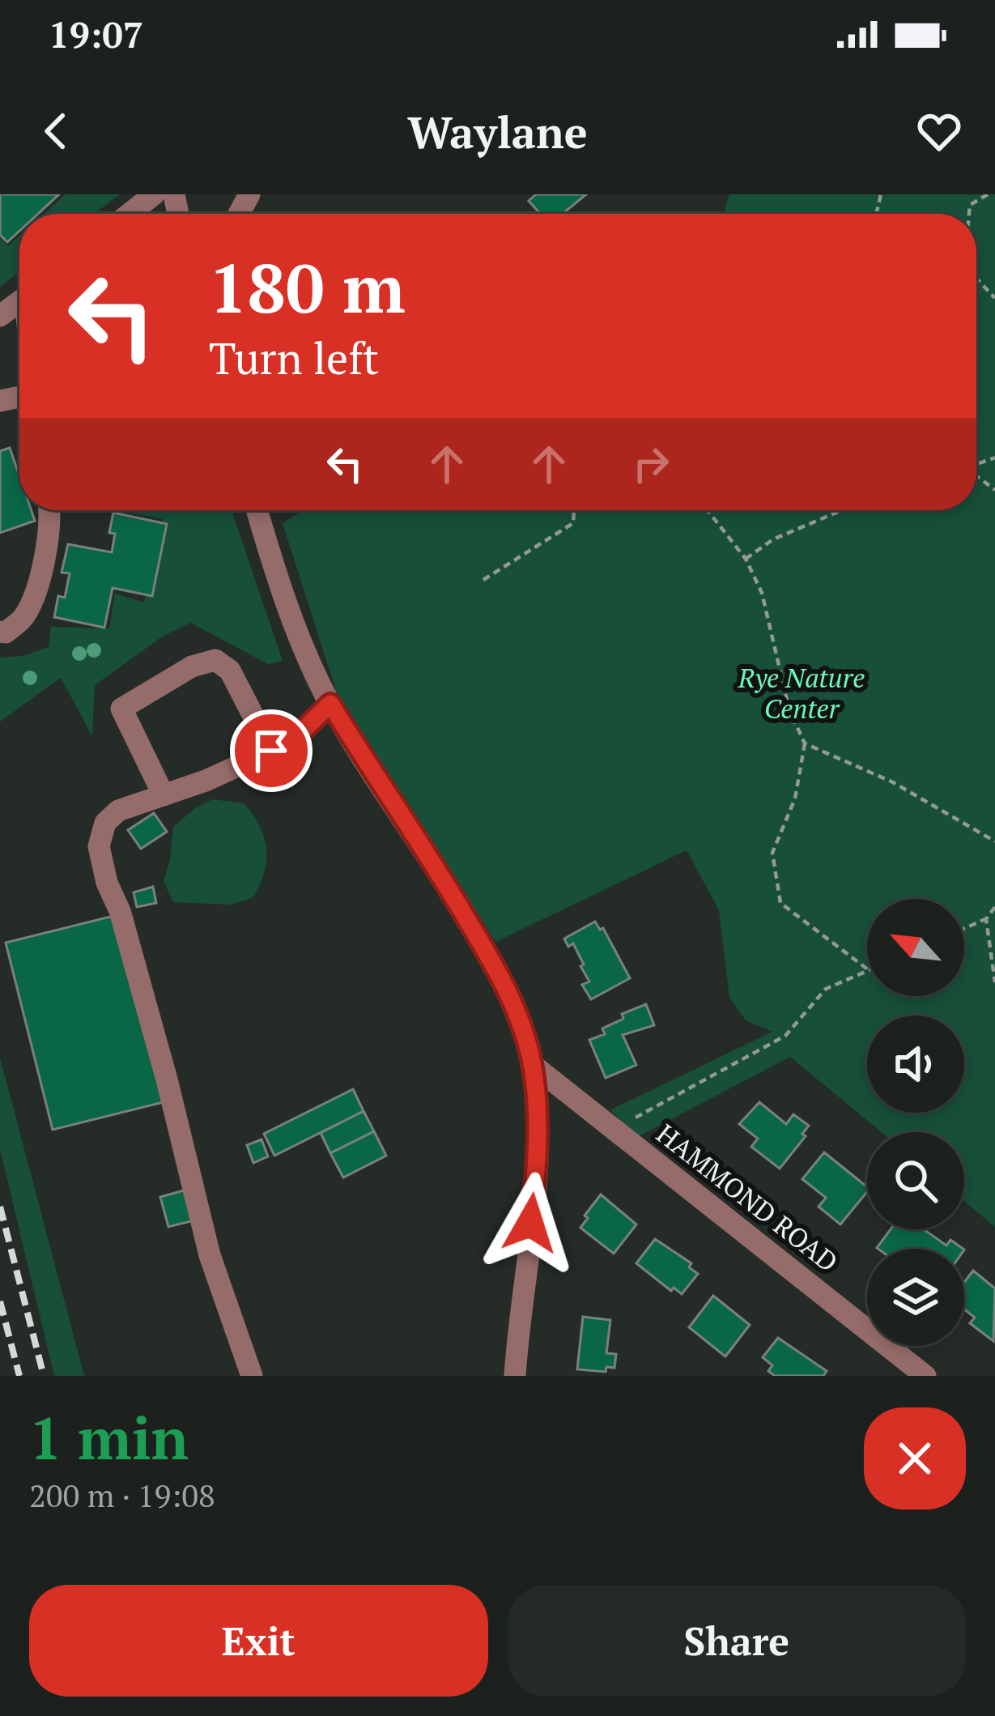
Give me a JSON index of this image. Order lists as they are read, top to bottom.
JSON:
{
  "streets": {
    "street": ["HAMMOND ROAD"]
  },
  "parks": ["Rye Nature Center"],
  "north": "top left",
  "page": {
    "status": "19:07",
    "header": "Waylane",
    "turn": ["180 m", "Turn left"],
    "heading": ["1 min", "200 m · 19:08"],
    "buttons": ["Exit", "Share"]
  }
}
